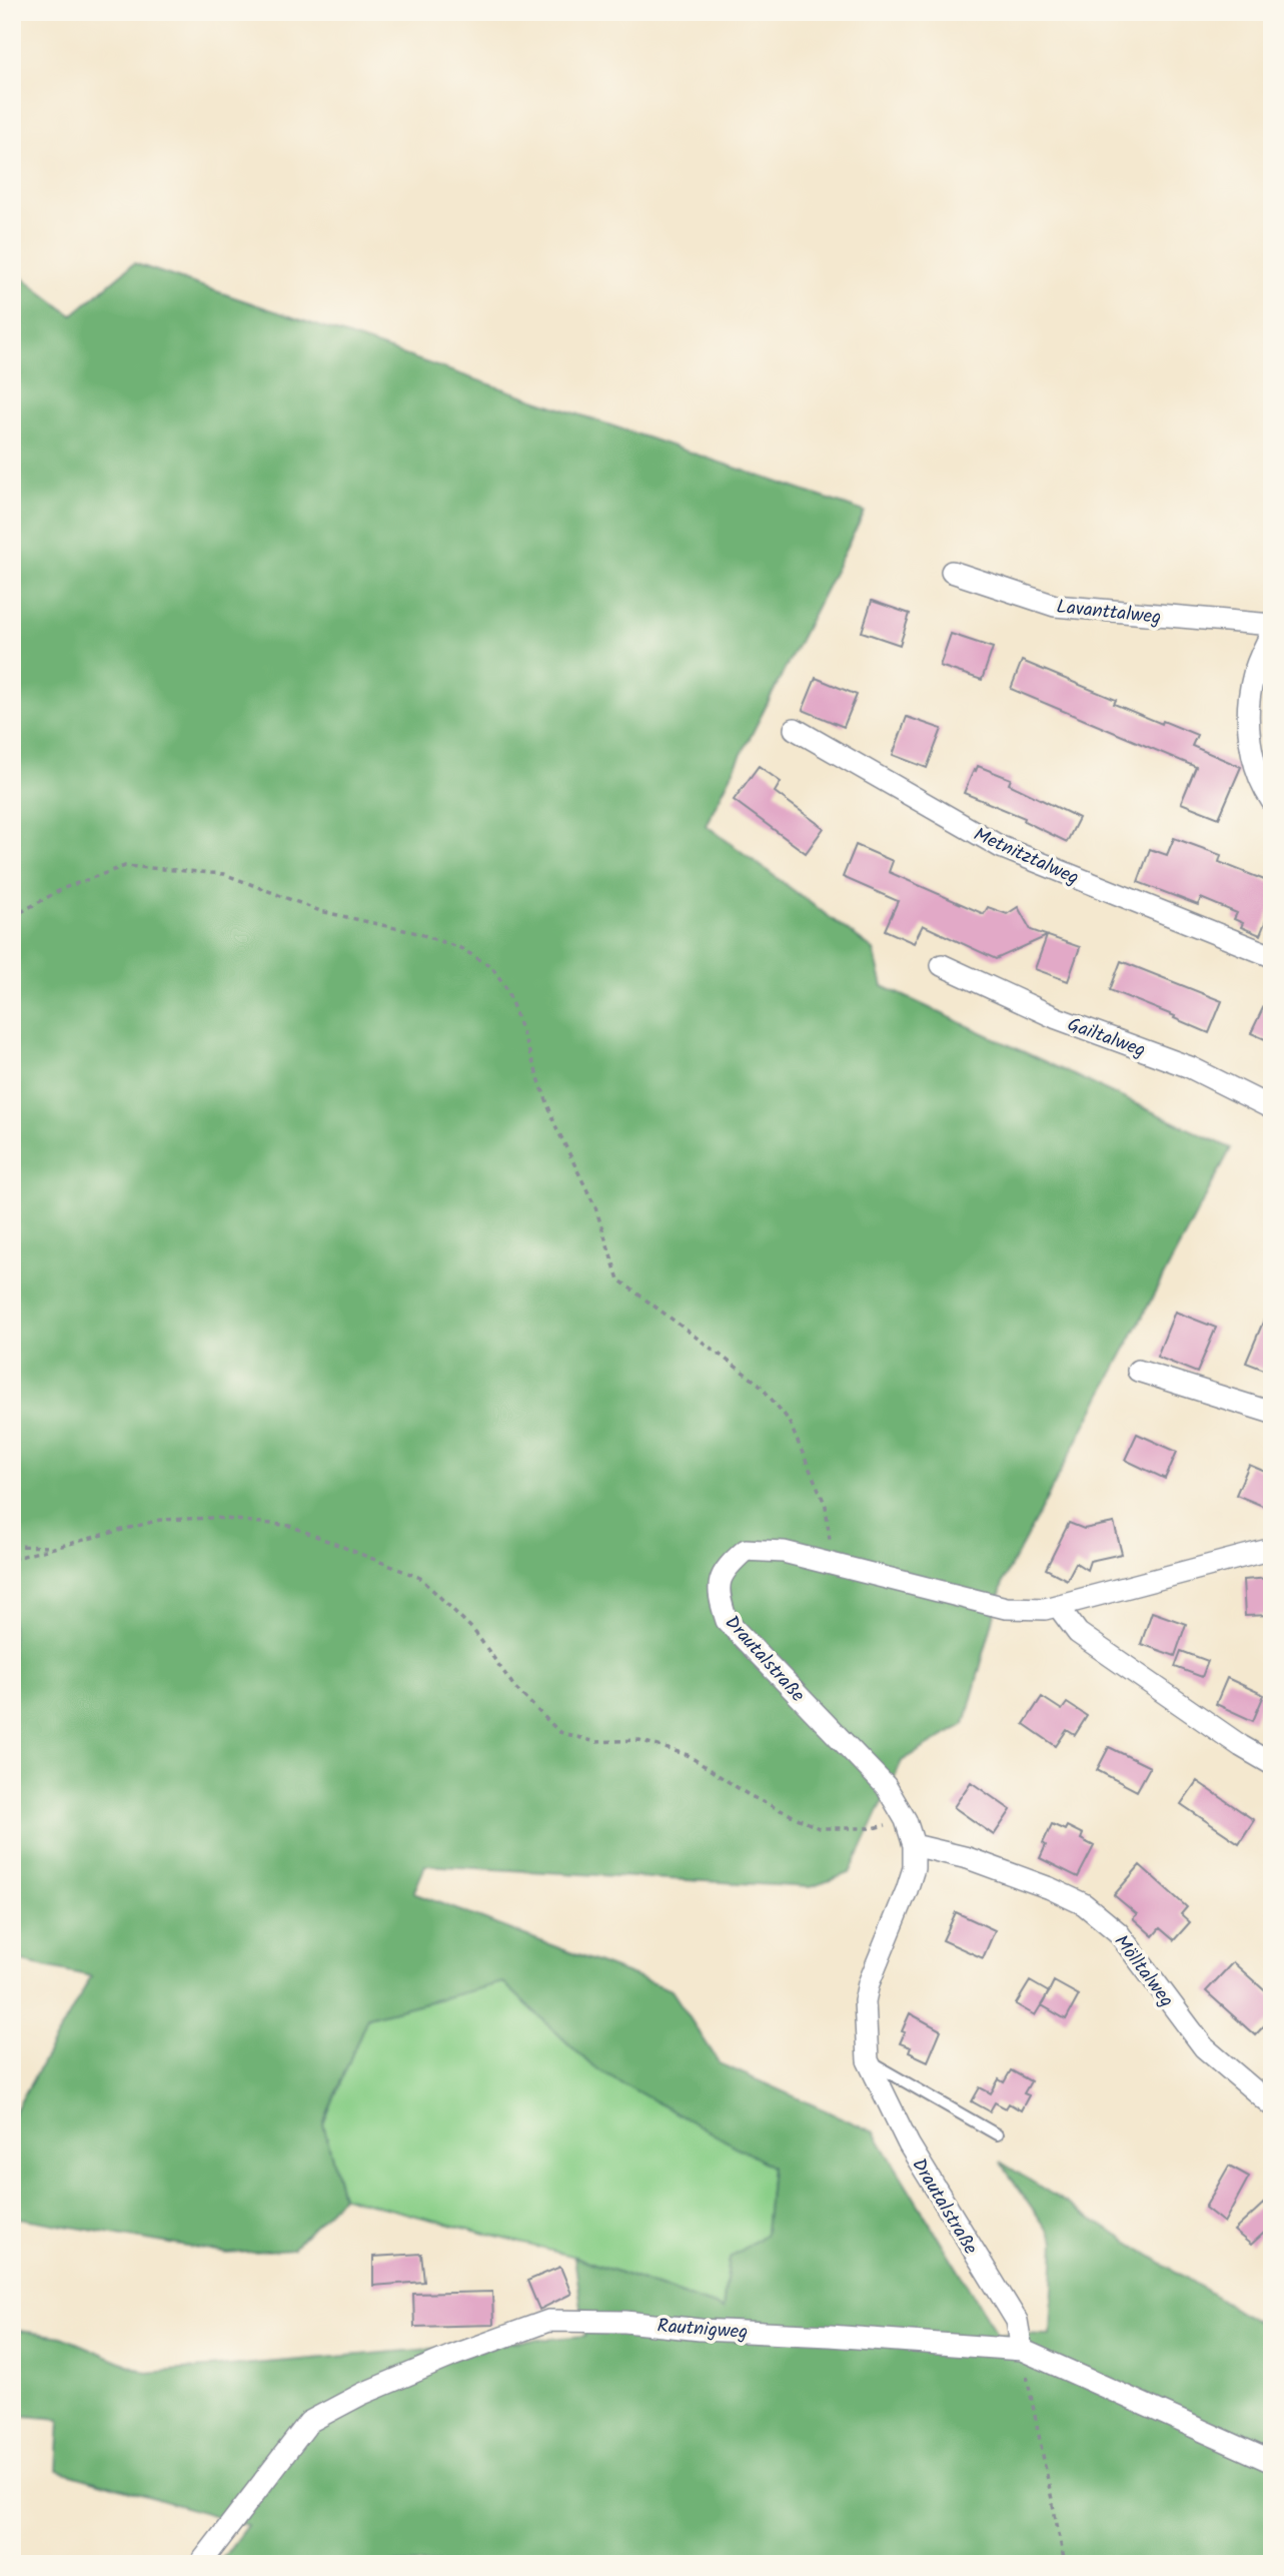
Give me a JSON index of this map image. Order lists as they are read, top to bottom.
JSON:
{
  "streets": {
    "street": [
      "Lavanttalweg",
      "Metnitztalweg",
      "Gailtalweg",
      "Drautalstraße",
      "Mölltalweg",
      "Rautnigweg"
    ]
  },
  "crossings": [
    ["Drautalstraße", "Mölltalweg"],
    ["Drautalstraße", "Rautnigweg"]
  ]
}
